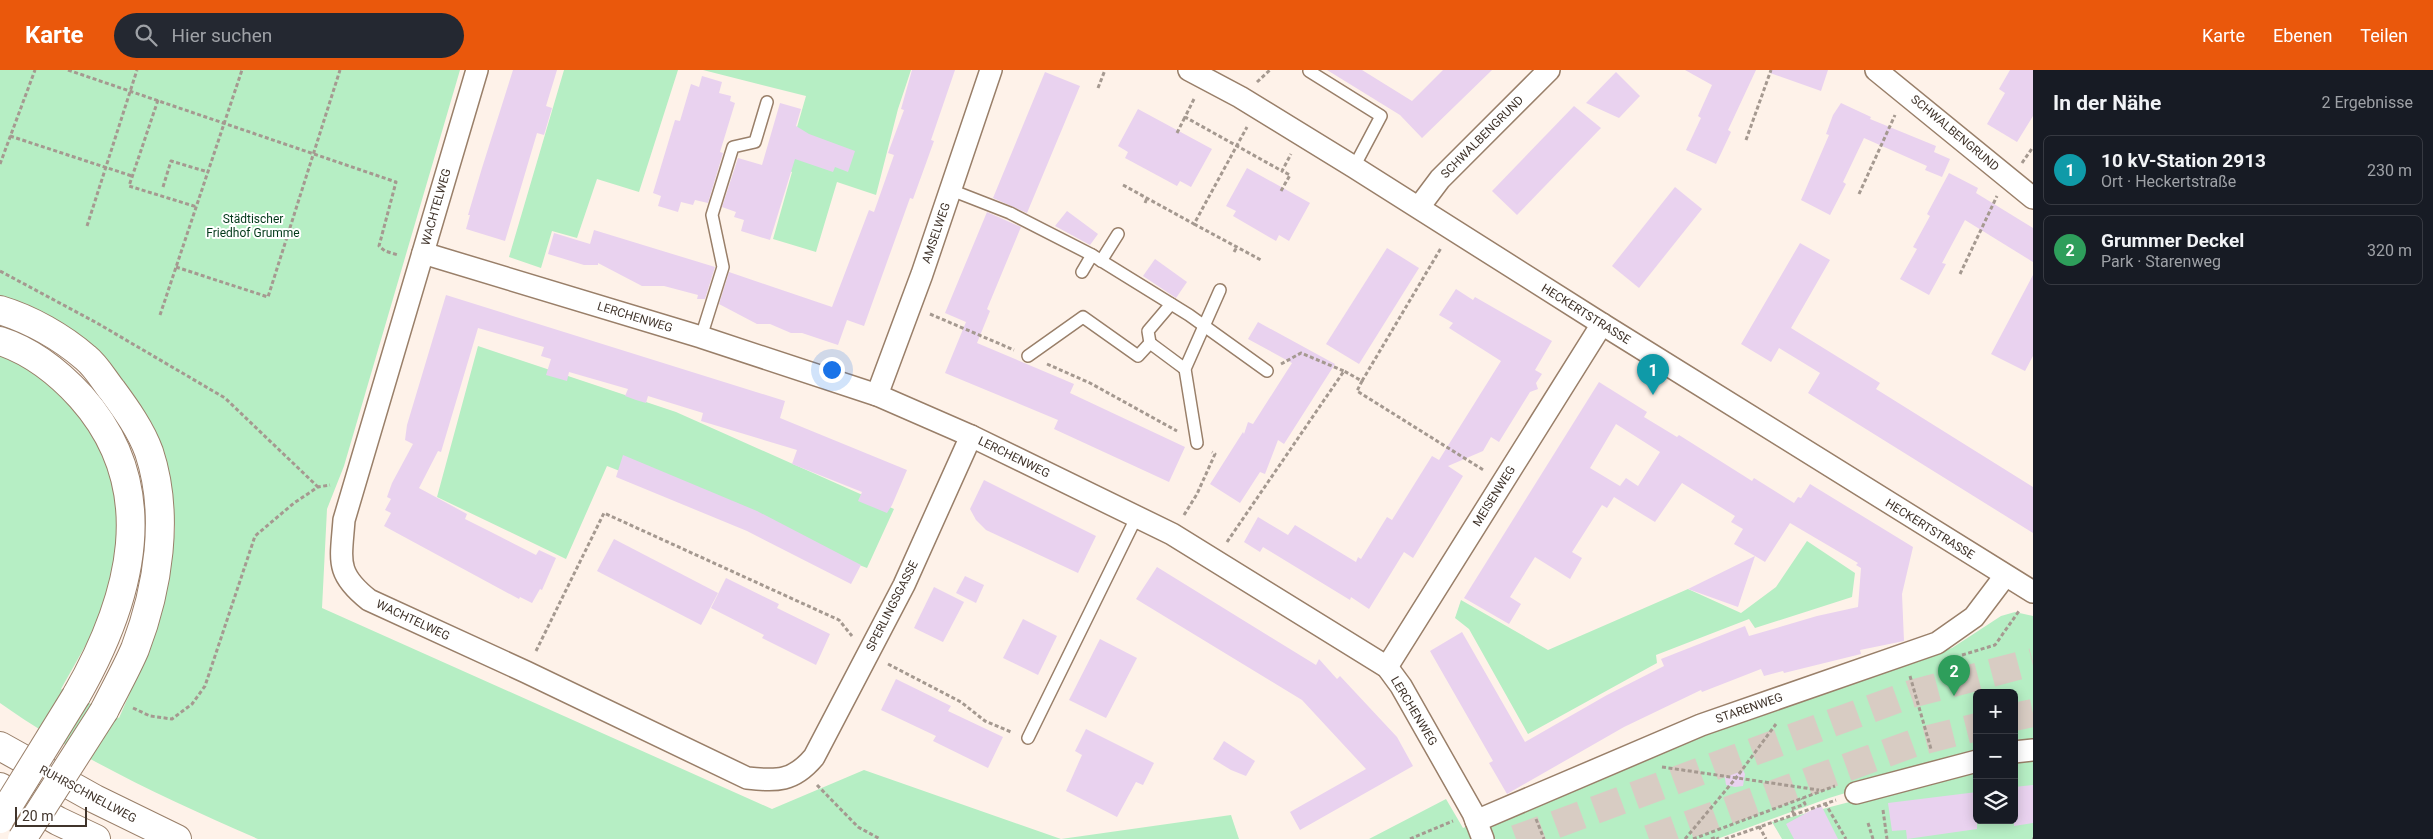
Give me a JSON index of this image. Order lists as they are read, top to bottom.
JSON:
{
  "streets": {
    "highway": ["RUHRSCHNELLWEG"],
    "street": [
      "SCHWALBENGRUND",
      "WACHTELWEG",
      "AMSELWEG",
      "HECKERTSTRASSE",
      "LERCHENWEG",
      "MEISENWEG",
      "SPERLINGSGASSE",
      "STARENWEG"
    ]
  },
  "crossings": [
    ["SCHWALBENGRUND", "HECKERTSTRASSE"],
    ["WACHTELWEG", "LERCHENWEG"],
    ["WACHTELWEG", "SPERLINGSGASSE"],
    ["AMSELWEG", "LERCHENWEG"],
    ["HECKERTSTRASSE", "MEISENWEG"],
    ["HECKERTSTRASSE", "STARENWEG"],
    ["LERCHENWEG", "MEISENWEG"],
    ["LERCHENWEG", "SPERLINGSGASSE"],
    ["LERCHENWEG", "STARENWEG"]
  ],
  "parks": ["Städtischer Friedhof Grumme"],
  "scale_bar": "20 m",
  "page": {
    "header": "Karte",
    "search": "Hier suchen",
    "nav": ["Karte", "Ebenen", "Teilen"],
    "heading": ["In der Nähe", "2 Ergebnisse"],
    "list": [
      {
        "mark": "1",
        "name": "10 kV-Station 2913",
        "note": "Ort · Heckertstraße",
        "value": "230 m"
      },
      {
        "mark": "2",
        "name": "Grummer Deckel",
        "note": "Park · Starenweg",
        "value": "320 m"
      }
    ],
    "pins": ["1", "2"],
    "map_buttons": ["+", "−"],
    "scale": "20 m"
  }
}
